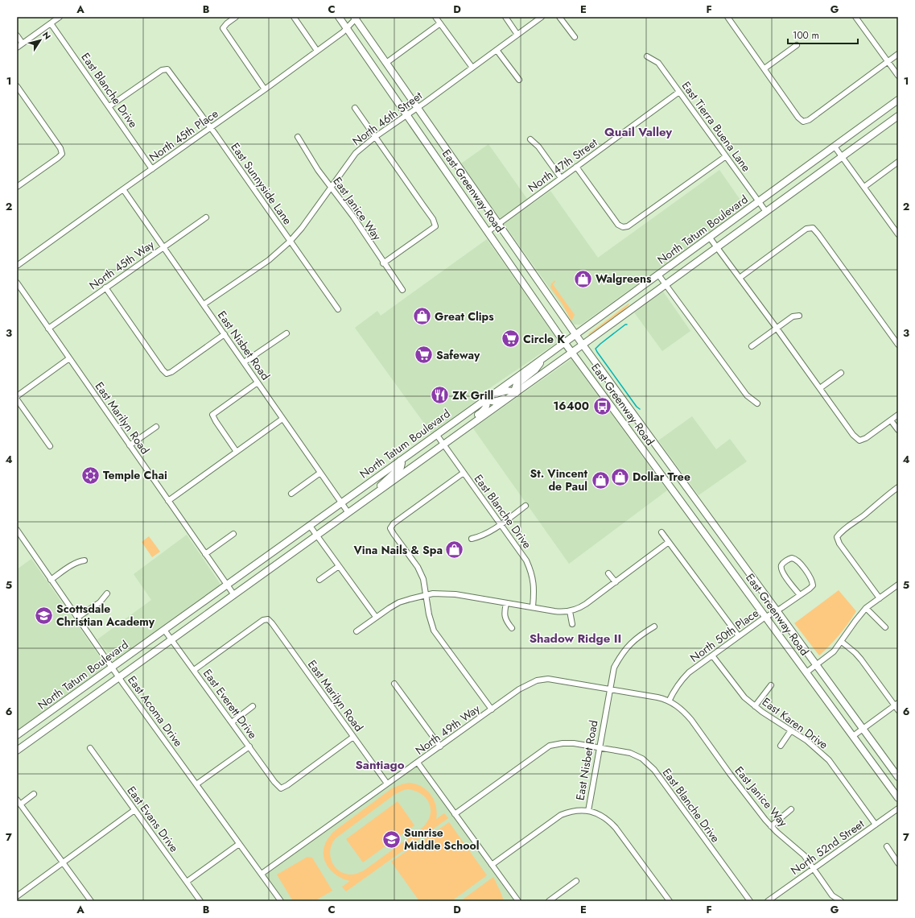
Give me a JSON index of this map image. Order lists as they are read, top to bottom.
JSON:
{
  "streets": {
    "main road": ["East Greenway Road", "North Tatum Boulevard"],
    "street": [
      "East Blanche Drive",
      "North 46th Street",
      "East Tierra Buena Lane",
      "North 45th Place",
      "North 47th Street",
      "East Sunnyside Lane",
      "East Janice Way",
      "North 45th Way",
      "East Nisbet Road",
      "East Marilyn Road",
      "North 50th Place",
      "East Everett Drive",
      "East Acoma Drive",
      "East Karen Drive",
      "North 49th Way",
      "East Evans Drive",
      "North 52nd Street"
    ]
  },
  "crossings": [
    ["East Blanche Drive", "North 45th Place"],
    ["East Blanche Drive", "East Sunnyside Lane"],
    ["East Blanche Drive", "North Tatum Boulevard"],
    ["East Blanche Drive", "East Nisbet Road"],
    ["North 46th Street", "East Sunnyside Lane"],
    ["North 46th Street", "East Greenway Road"],
    ["North 46th Street", "East Janice Way"],
    ["North 46th Street", "East Nisbet Road"],
    ["East Tierra Buena Lane", "North 47th Street"],
    ["East Tierra Buena Lane", "North Tatum Boulevard"],
    ["North 45th Place", "East Sunnyside Lane"],
    ["North 45th Place", "East Greenway Road"],
    ["North 45th Place", "East Nisbet Road"],
    ["North 47th Street", "East Greenway Road"],
    ["East Greenway Road", "North Tatum Boulevard"],
    ["East Greenway Road", "North 50th Place"],
    ["East Janice Way", "North 50th Place"],
    ["East Janice Way", "North 49th Way"],
    ["East Janice Way", "North 52nd Street"],
    ["North Tatum Boulevard", "East Nisbet Road"],
    ["North Tatum Boulevard", "East Marilyn Road"],
    ["North Tatum Boulevard", "East Everett Drive"],
    ["North Tatum Boulevard", "East Acoma Drive"],
    ["North 45th Way", "East Nisbet Road"],
    ["North 45th Way", "East Marilyn Road"],
    ["East Nisbet Road", "North 49th Way"],
    ["East Marilyn Road", "East Everett Drive"],
    ["East Marilyn Road", "North 49th Way"],
    ["North 50th Place", "East Karen Drive"],
    ["North 50th Place", "North 49th Way"],
    ["East Acoma Drive", "North 49th Way"],
    ["East Karen Drive", "North 52nd Street"]
  ],
  "districts": ["Quail Valley", "Shadow Ridge II", "Santiago"],
  "places": {
    "shop": [
      "Walgreens",
      "Great Clips",
      "Dollar Tree",
      "St. Vincent de Paul",
      "Vina Nails & Spa"
    ],
    "supermarket": ["Circle K", "Safeway"],
    "restaurant": ["ZK Grill"],
    "bus stop": ["16400"],
    "synagogue": ["Temple Chai"],
    "school or university": ["Scottsdale Christian Academy", "Sunrise Middle School"]
  },
  "scale_bar": "100 m",
  "north": "top right",
  "grid": {
    "columns": [
      "A",
      "B",
      "C",
      "D",
      "E",
      "F",
      "G"
    ],
    "rows": [
      "1",
      "2",
      "3",
      "4",
      "5",
      "6",
      "7"
    ]
  }
}
